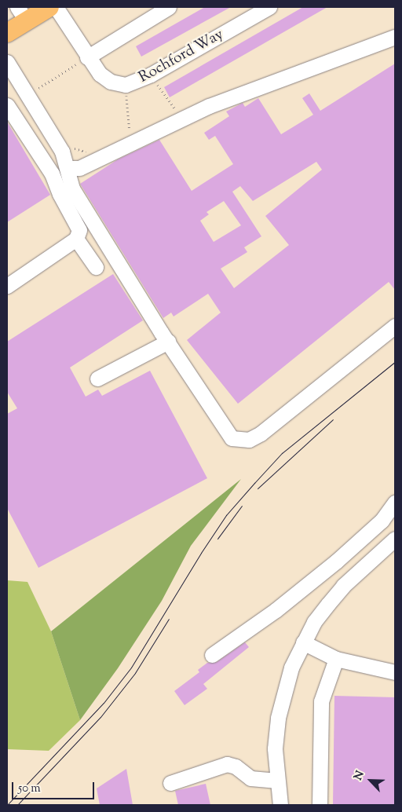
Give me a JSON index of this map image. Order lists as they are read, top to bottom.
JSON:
{
  "streets": {
    "street": ["Rochford Way"]
  },
  "scale_bar": "50 m",
  "north": "top left"
}
